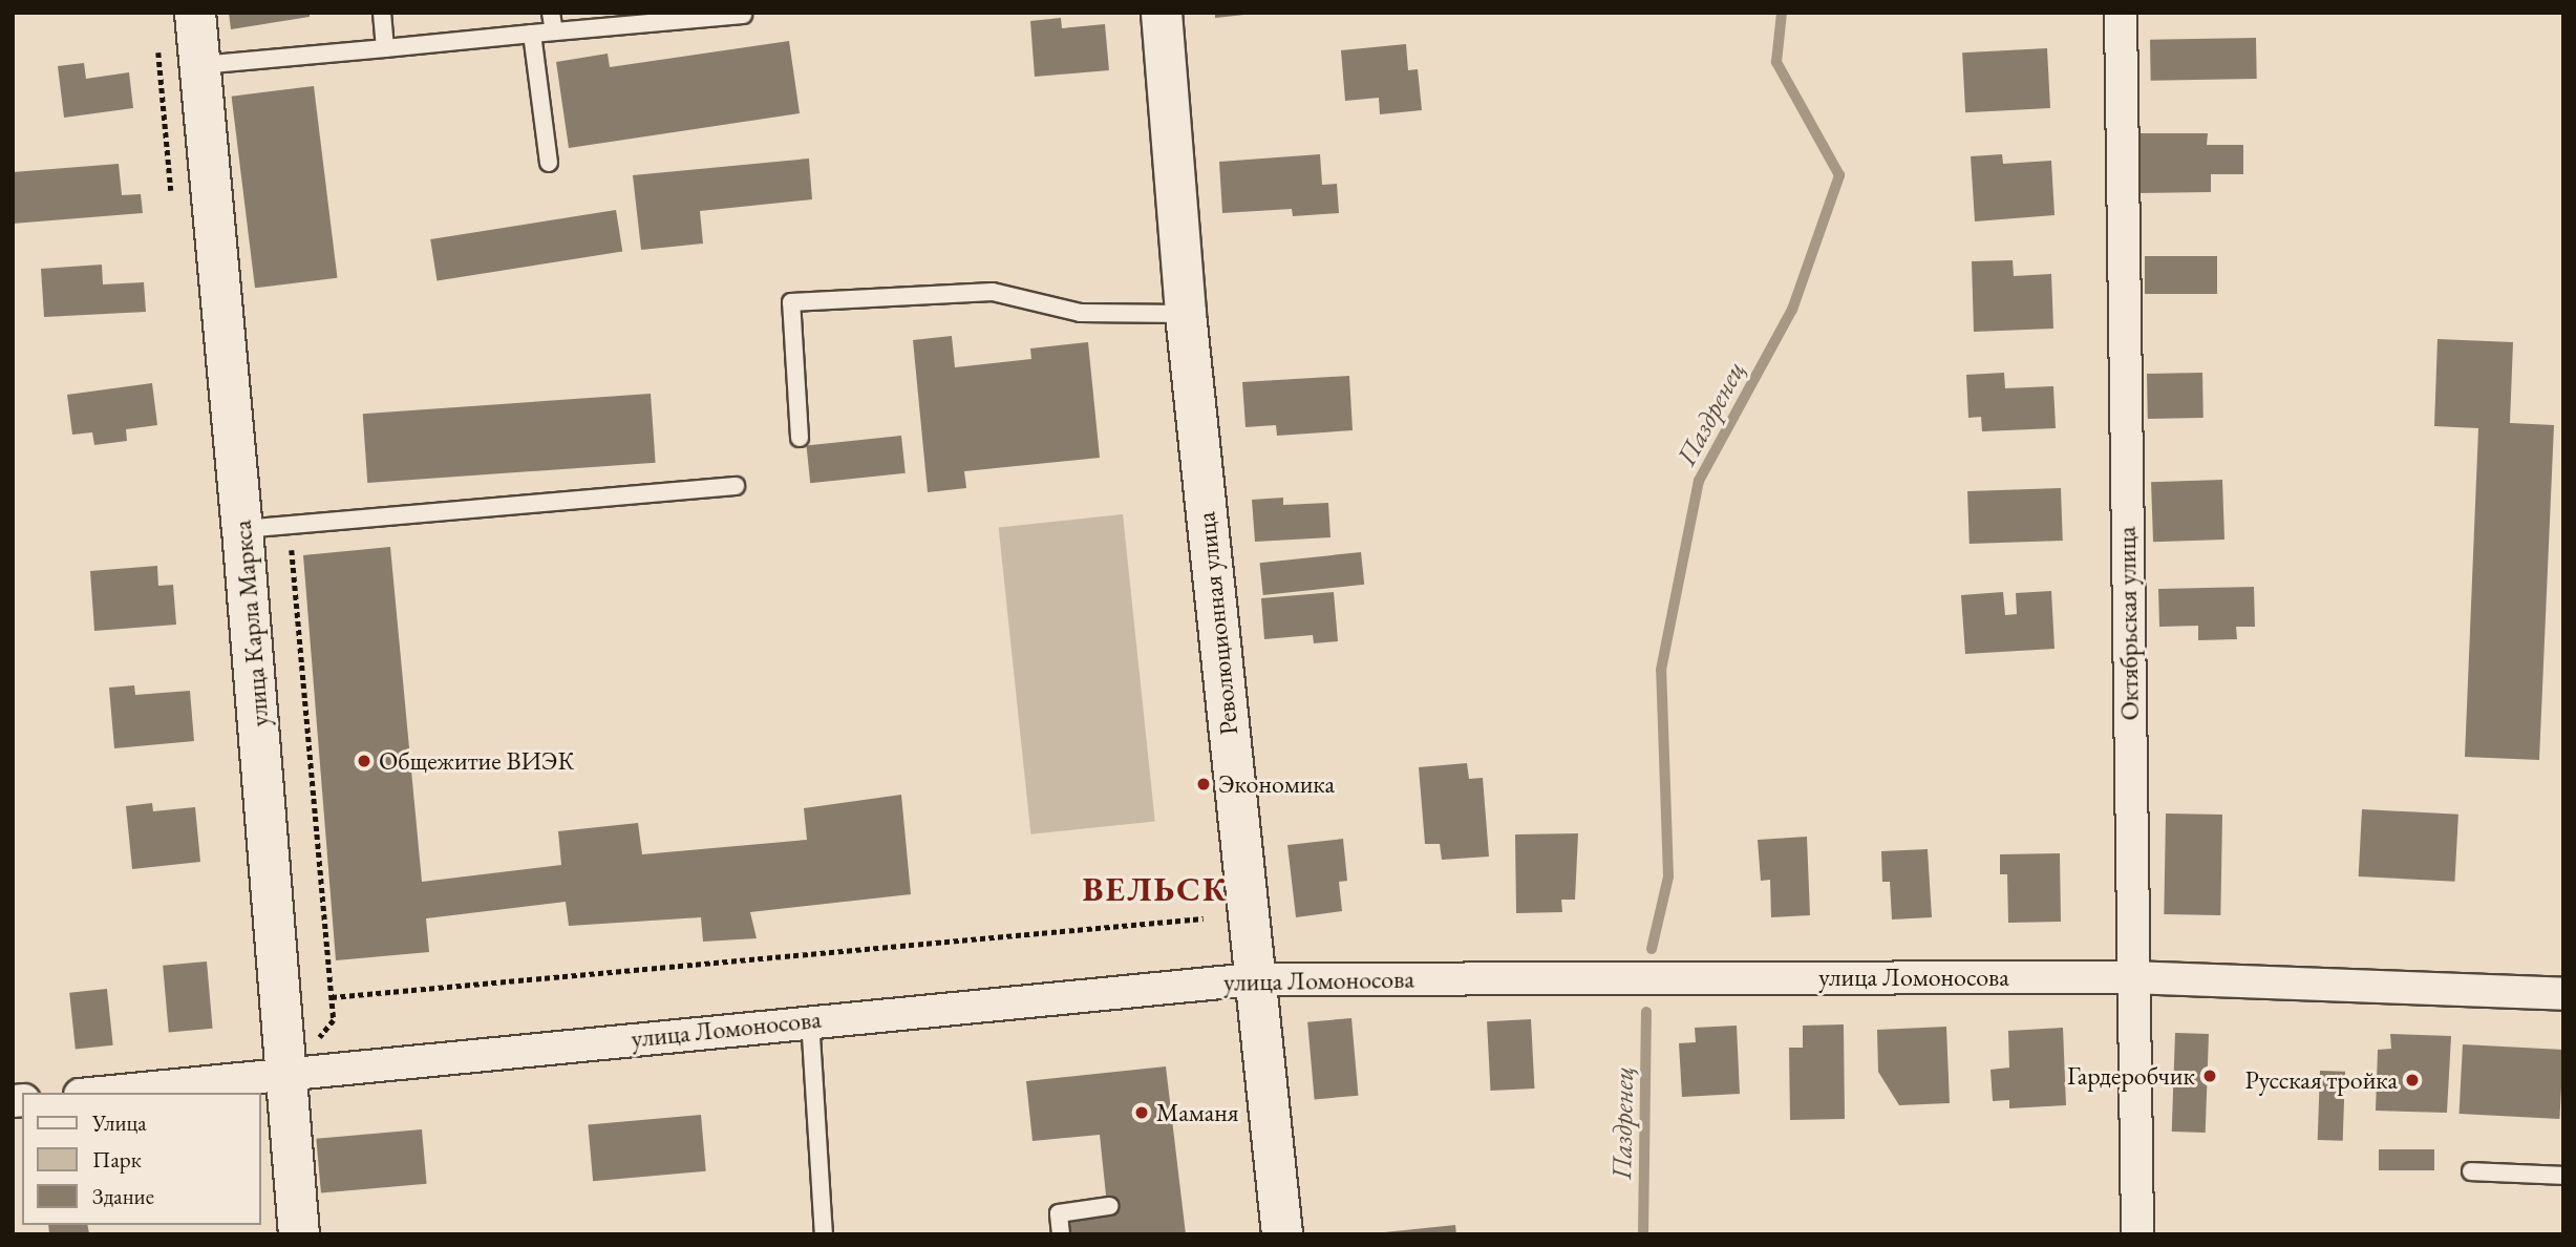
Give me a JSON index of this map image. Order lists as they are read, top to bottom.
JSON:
{
  "streets": {
    "main road": ["улица Карла Маркса", "Революционная улица"],
    "street": ["Октябрьская улица", "улица Ломоносова"]
  },
  "crossings": [
    ["улица Карла Маркса", "улица Ломоносова"],
    ["Революционная улица", "улица Ломоносова"],
    ["Октябрьская улица", "улица Ломоносова"]
  ],
  "districts": ["ВЕЛЬСК"],
  "water": ["Паздренец"],
  "places": [
    "Общежитие ВИЭК",
    "Экономика",
    "Гардеробчик",
    "Русская тройка",
    "Маманя"
  ],
  "legend": ["Улица", "Парк", "Здание"]
}
